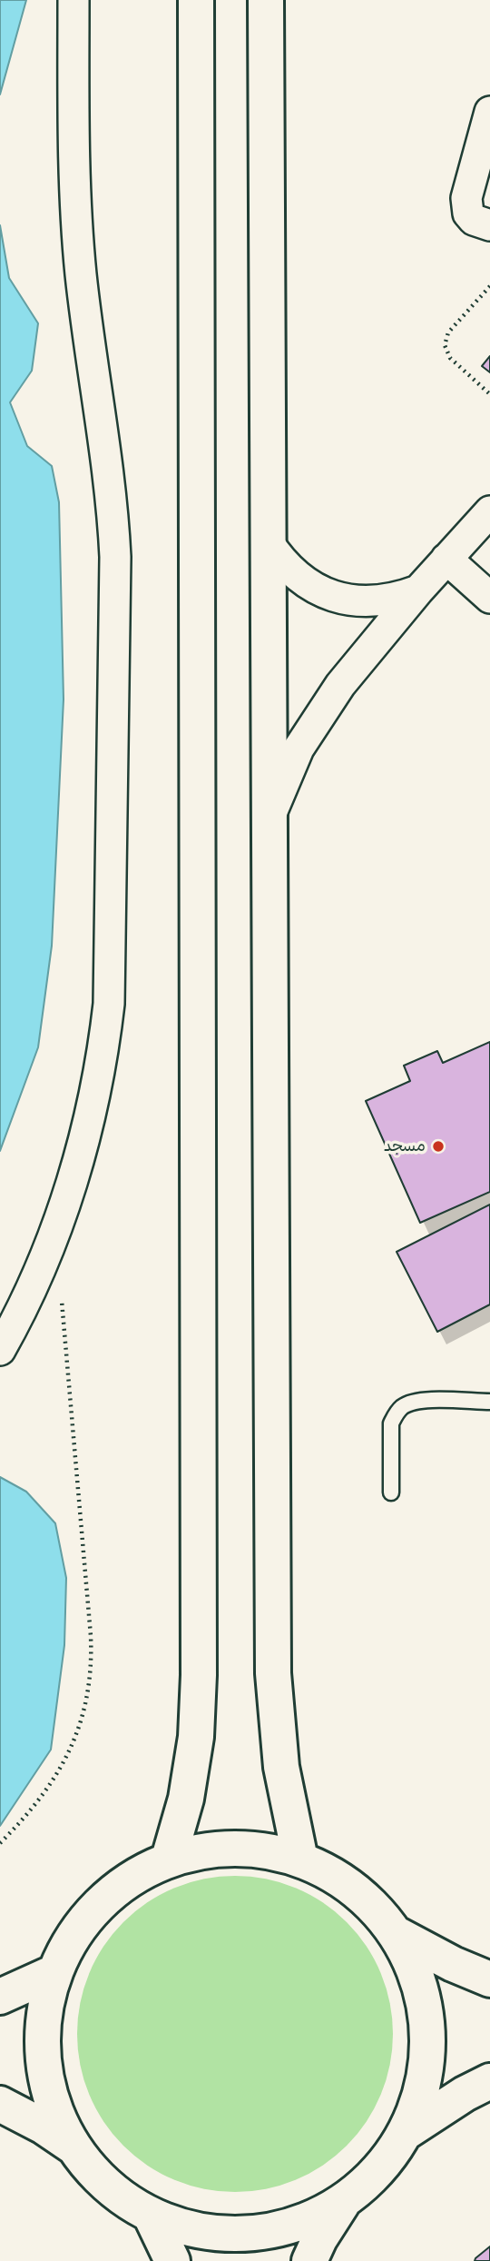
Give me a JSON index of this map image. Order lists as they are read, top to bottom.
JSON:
{
  "places": ["مسجد"]
}
